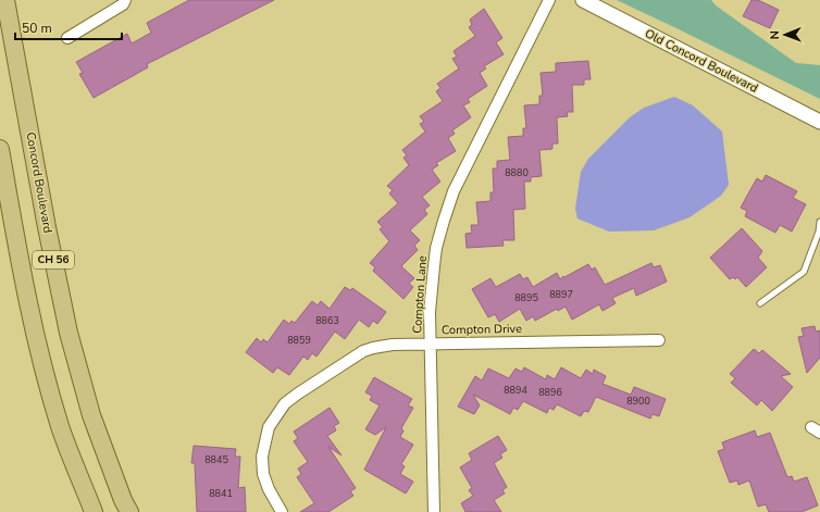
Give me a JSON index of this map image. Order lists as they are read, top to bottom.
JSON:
{
  "streets": {
    "main road": ["Concord Boulevard", "CH 56"],
    "street": ["Old Concord Boulevard", "Compton Lane", "Compton Drive"]
  },
  "crossings": [
    ["Compton Lane", "Compton Drive"]
  ],
  "house_numbers": [
    "8880",
    "8897",
    "8895",
    "8863",
    "8859",
    "8894",
    "8896",
    "8900",
    "8845",
    "8841"
  ],
  "scale_bar": "50 m",
  "north": "left"
}
